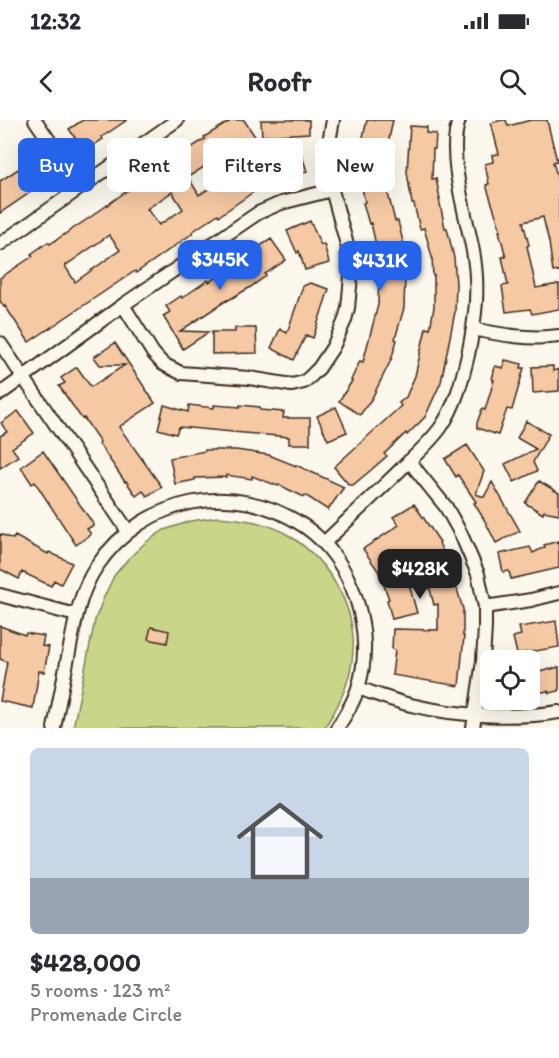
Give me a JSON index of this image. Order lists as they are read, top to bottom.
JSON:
{
  "page": {
    "status": "12:32",
    "header": "Roofr",
    "chip": [
      "Buy",
      "Rent",
      "Filters",
      "New"
    ],
    "price": ["$345K", "$431K", "$428K"],
    "list": [
      {
        "name": "$428,000",
        "note": "5 rooms · 123 m² · Promenade Circle"
      }
    ]
  }
}
